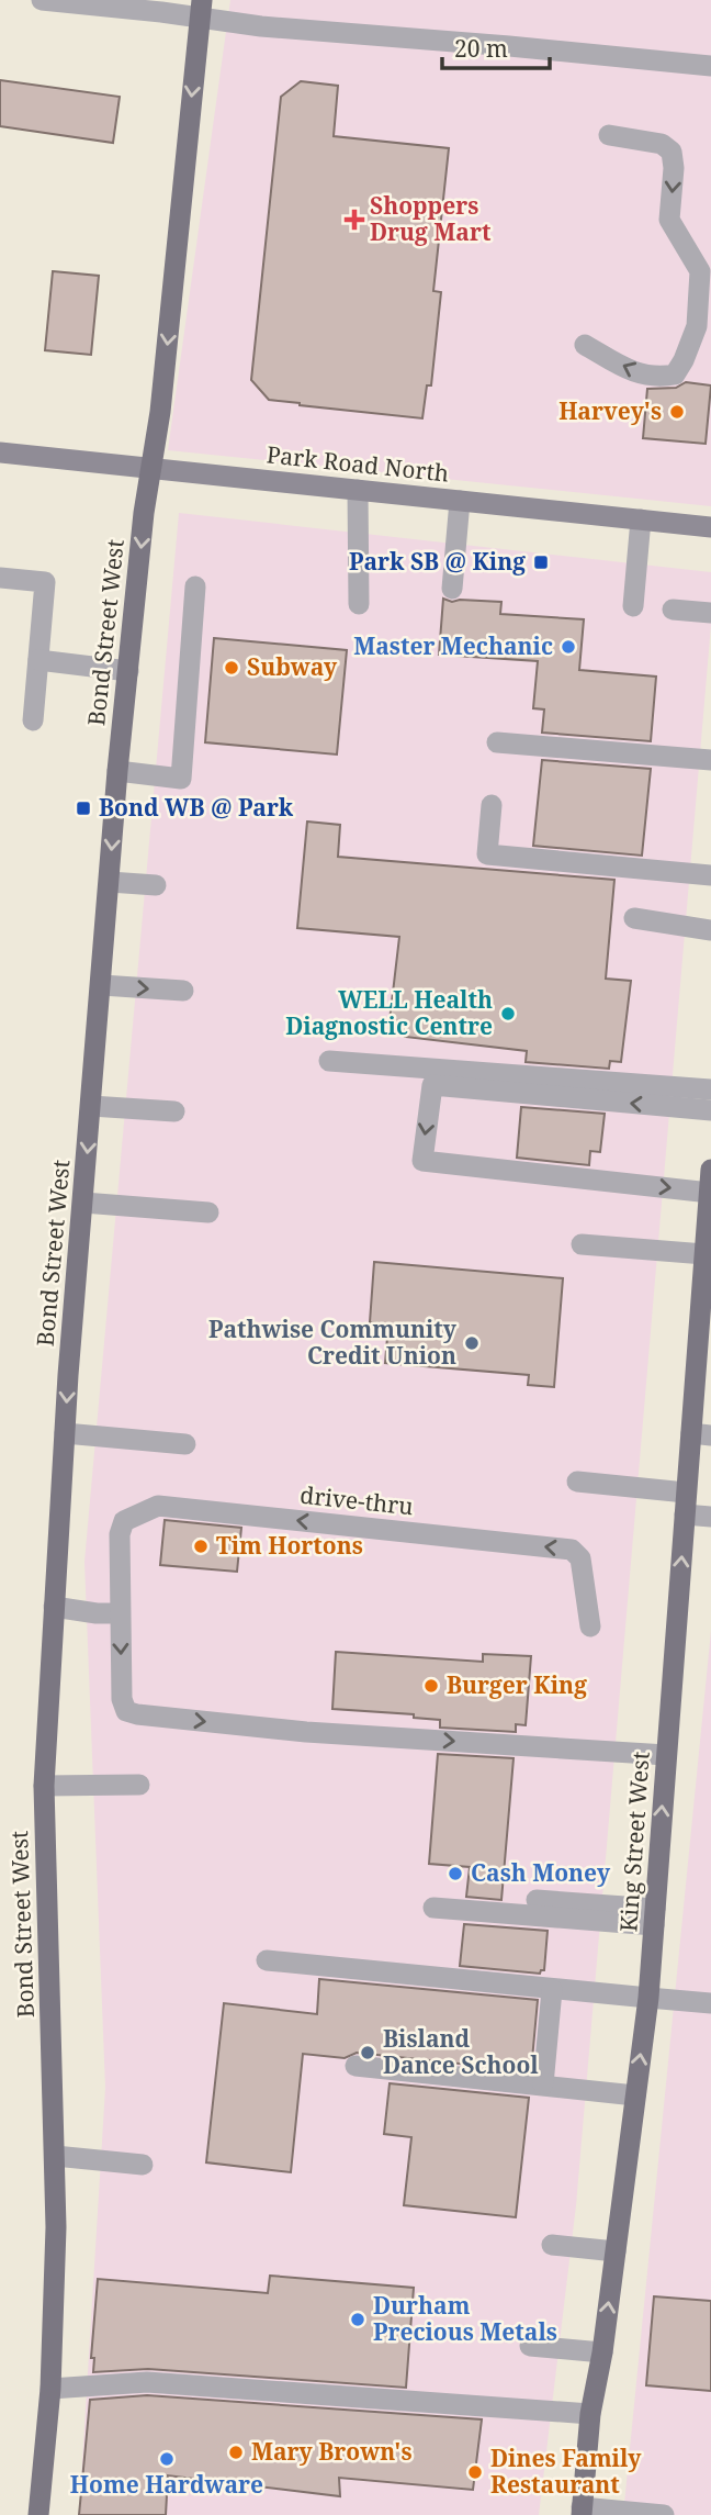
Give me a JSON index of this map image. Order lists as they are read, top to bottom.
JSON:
{
  "streets": {
    "main road": ["Park Road North", "Bond Street West", "King Street West"],
    "street": ["drive-thru"]
  },
  "crossings": [
    ["Park Road North", "Bond Street West"]
  ],
  "one_way": ["Bond Street West", "King Street West"],
  "places": {
    "health": ["Shoppers Drug Mart"],
    "other": [
      "Harvey's",
      "Master Mechanic",
      "Subway",
      "WELL Health Diagnostic Centre",
      "Pathwise Community Credit Union",
      "Tim Hortons",
      "Burger King",
      "Cash Money",
      "Bisland Dance School",
      "Durham Precious Metals",
      "Mary Brown's",
      "Home Hardware",
      "Dines Family Restaurant"
    ],
    "transit": ["Park SB @ King", "Bond WB @ Park"]
  },
  "scale_bar": "20 m"
}
